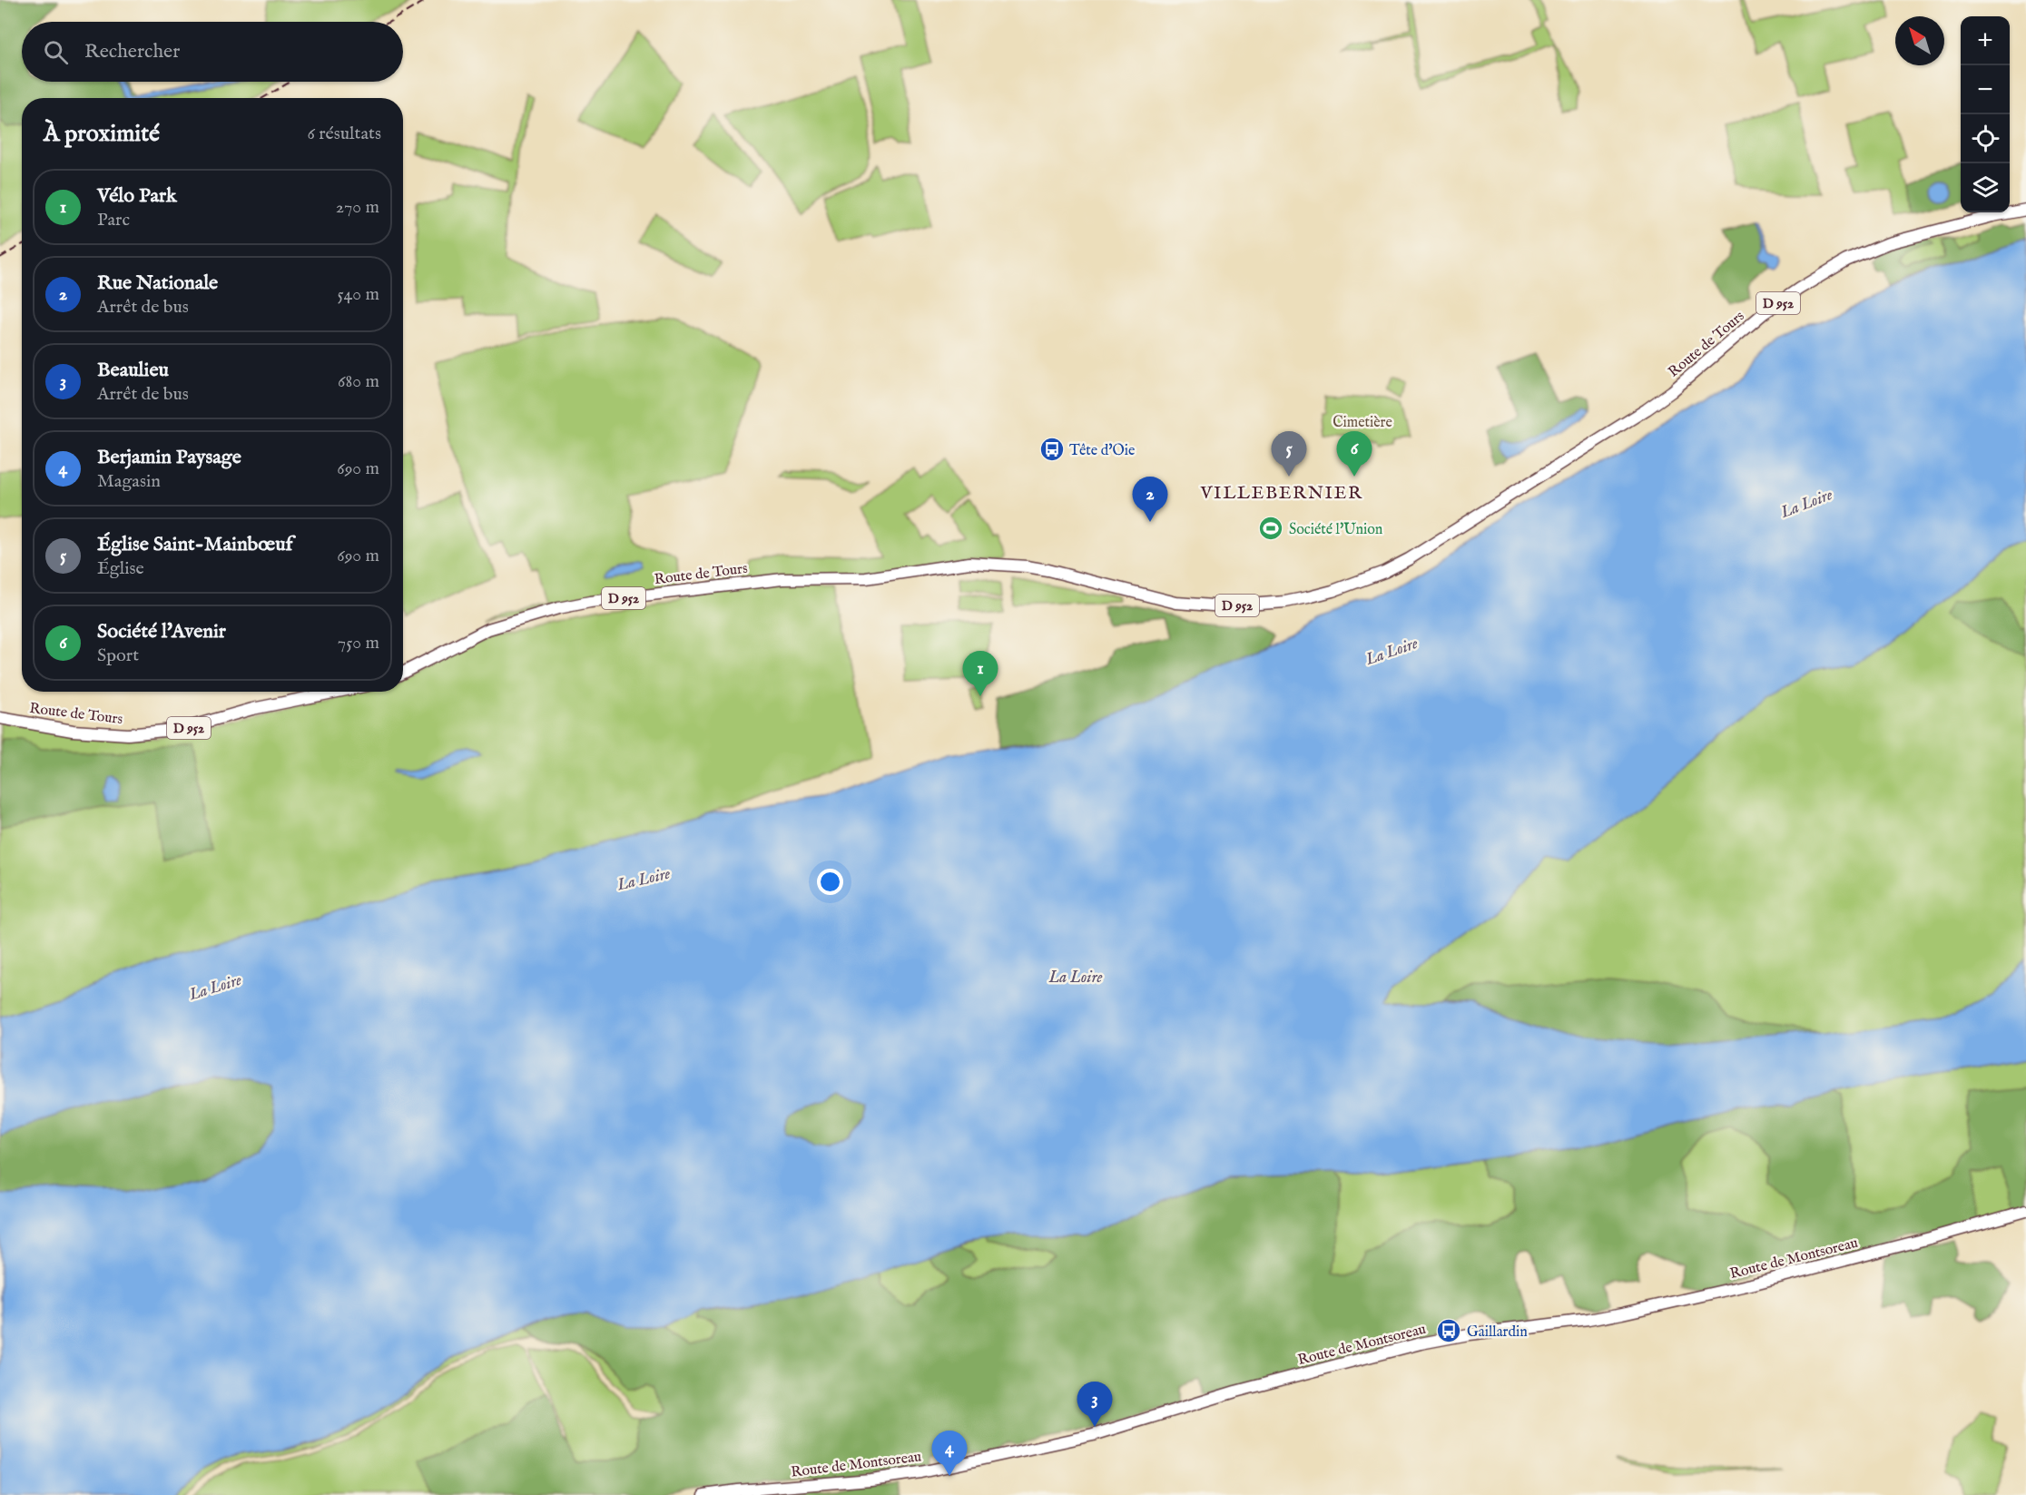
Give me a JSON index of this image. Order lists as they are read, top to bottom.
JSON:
{
  "streets": {
    "main road": ["D 952", "Route de Tours", "Route de Montsoreau"]
  },
  "districts": ["VILLEBERNIER"],
  "water": ["La Loire"],
  "parks": ["Cimetière"],
  "places": {
    "bus stop": ["Tête d'Oie", "Gaillardin"],
    "sports": ["Société l'Union"]
  },
  "north": "top left",
  "page": {
    "map_buttons": ["+", "−"],
    "search": "Rechercher",
    "heading": ["À proximité", "6 résultats"],
    "list": [
      {
        "mark": "1",
        "name": "Vélo Park",
        "note": "Parc",
        "value": "270 m"
      },
      {
        "mark": "2",
        "name": "Rue Nationale",
        "note": "Arrêt de bus",
        "value": "540 m"
      },
      {
        "mark": "3",
        "name": "Beaulieu",
        "note": "Arrêt de bus",
        "value": "680 m"
      },
      {
        "mark": "4",
        "name": "Berjamin Paysage",
        "note": "Magasin",
        "value": "690 m"
      },
      {
        "mark": "5",
        "name": "Église Saint-Mainbœuf",
        "note": "Église",
        "value": "690 m"
      },
      {
        "mark": "6",
        "name": "Société l'Avenir",
        "note": "Sport",
        "value": "750 m"
      }
    ],
    "pins": [
      "5",
      "6",
      "2",
      "1",
      "3",
      "4"
    ]
  }
}
